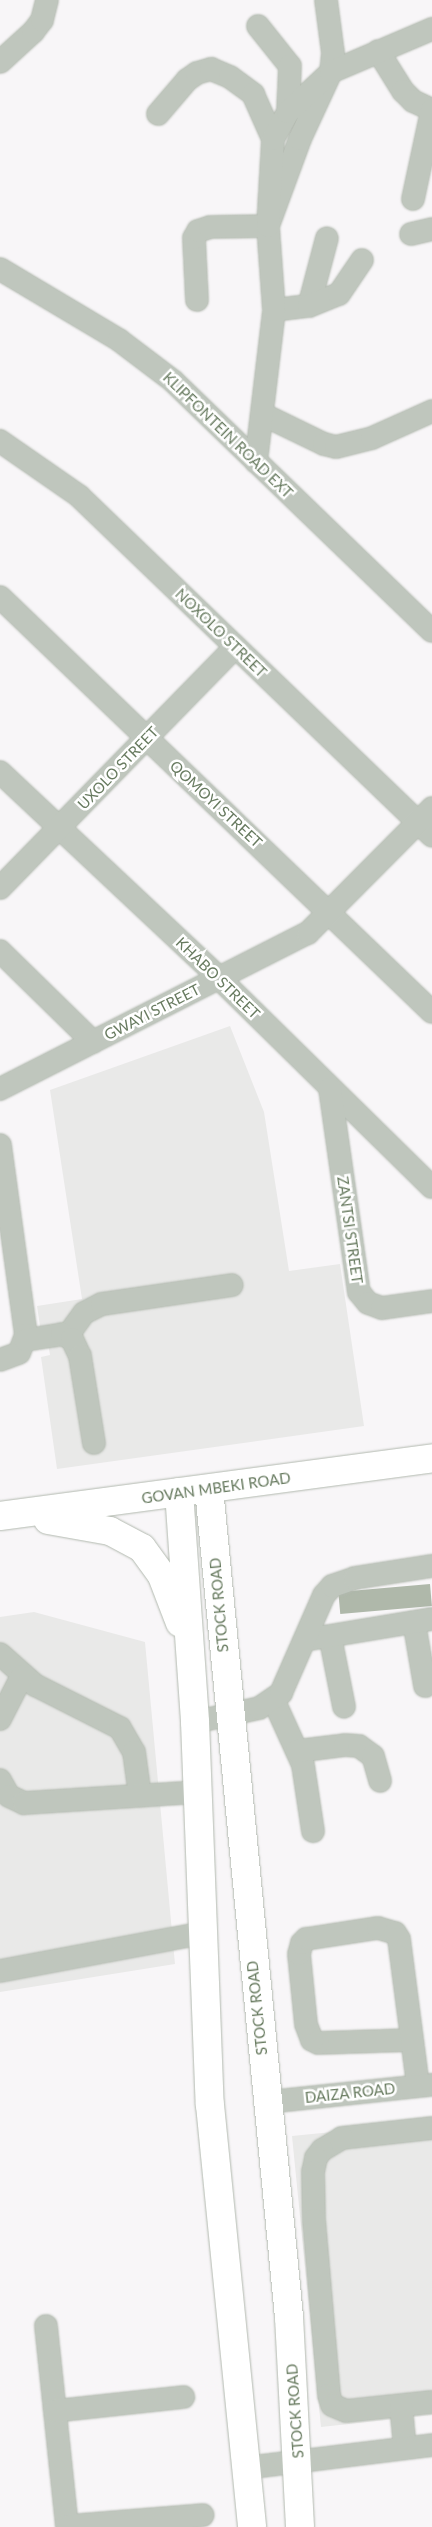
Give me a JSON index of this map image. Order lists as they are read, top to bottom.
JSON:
{
  "streets": {
    "main road": ["GOVAN MBEKI ROAD", "STOCK ROAD"],
    "street": [
      "KLIPFONTEIN ROAD EXT",
      "NOXOLO STREET",
      "UXOLO STREET",
      "QOMOYI STREET",
      "KHABO STREET",
      "GWAYI STREET",
      "ZANTSI STREET",
      "DAIZA ROAD"
    ]
  },
  "crossings": [
    ["NOXOLO STREET", "UXOLO STREET"],
    ["NOXOLO STREET", "GWAYI STREET"],
    ["UXOLO STREET", "QOMOYI STREET"],
    ["UXOLO STREET", "KHABO STREET"],
    ["QOMOYI STREET", "GWAYI STREET"],
    ["KHABO STREET", "GWAYI STREET"],
    ["KHABO STREET", "ZANTSI STREET"],
    ["GOVAN MBEKI ROAD", "STOCK ROAD"],
    ["STOCK ROAD", "DAIZA ROAD"]
  ]
}
